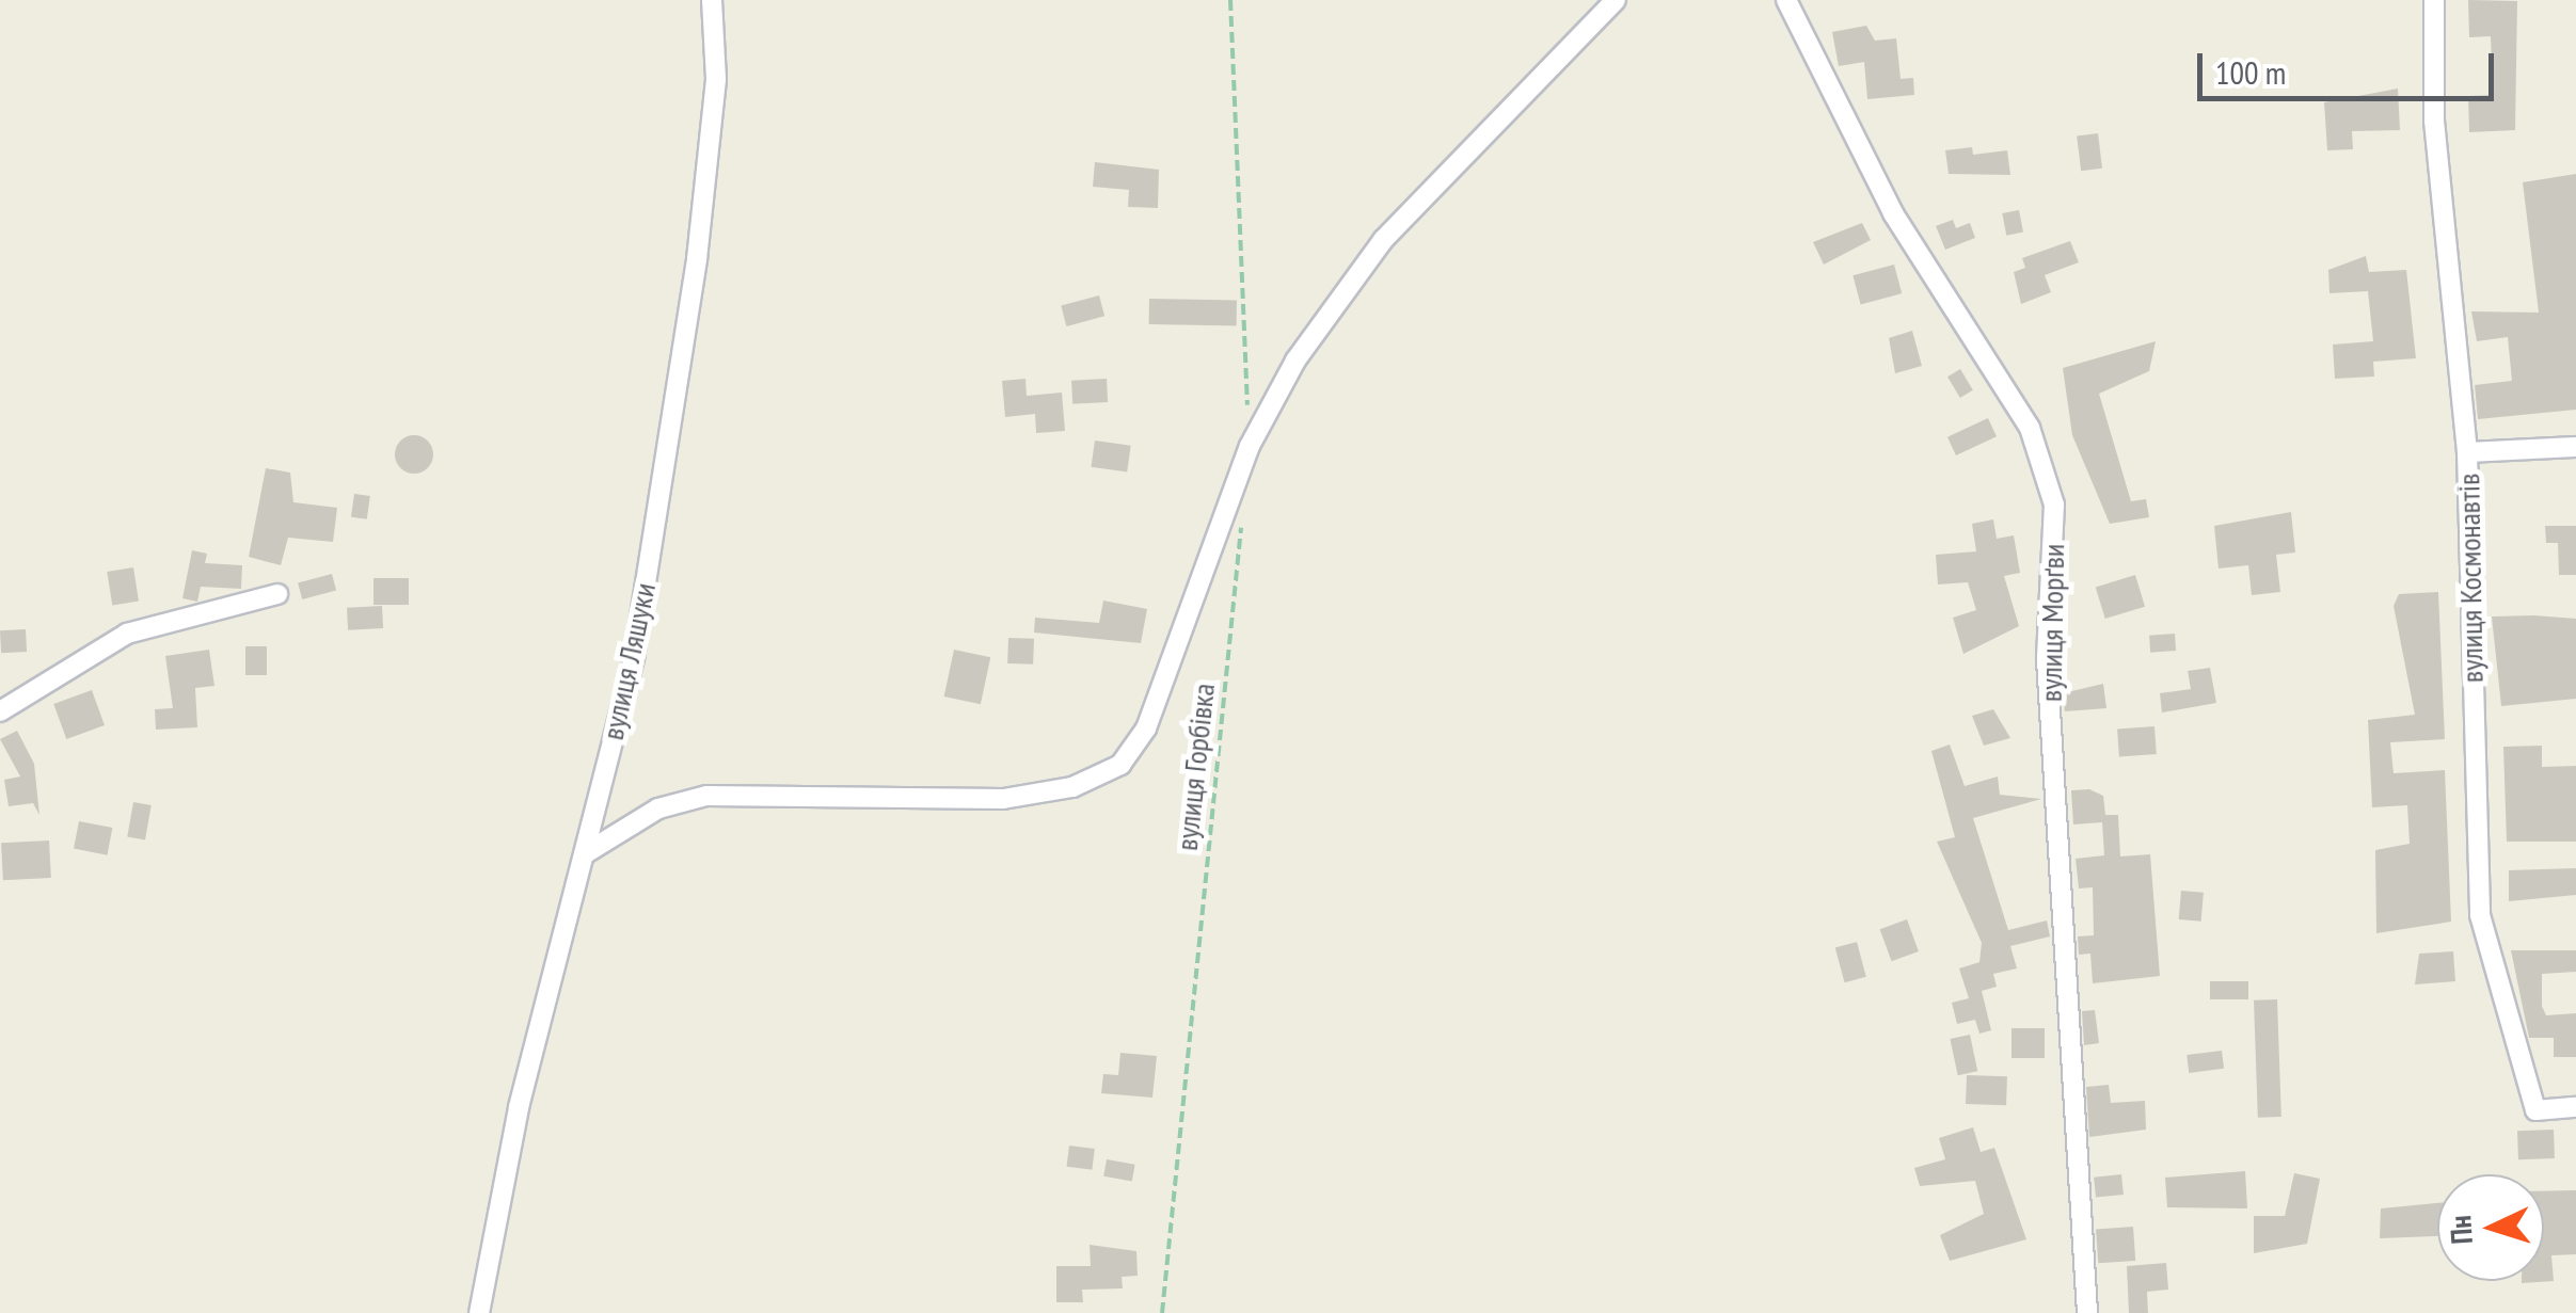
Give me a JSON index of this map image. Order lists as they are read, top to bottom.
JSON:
{
  "streets": {
    "street": ["вулиця Космонавтів", "вулиця Морґви", "вулиця Ляшуки"],
    "path": ["вулиця Горбівка"]
  },
  "scale_bar": "100 m",
  "north": "left"
}
